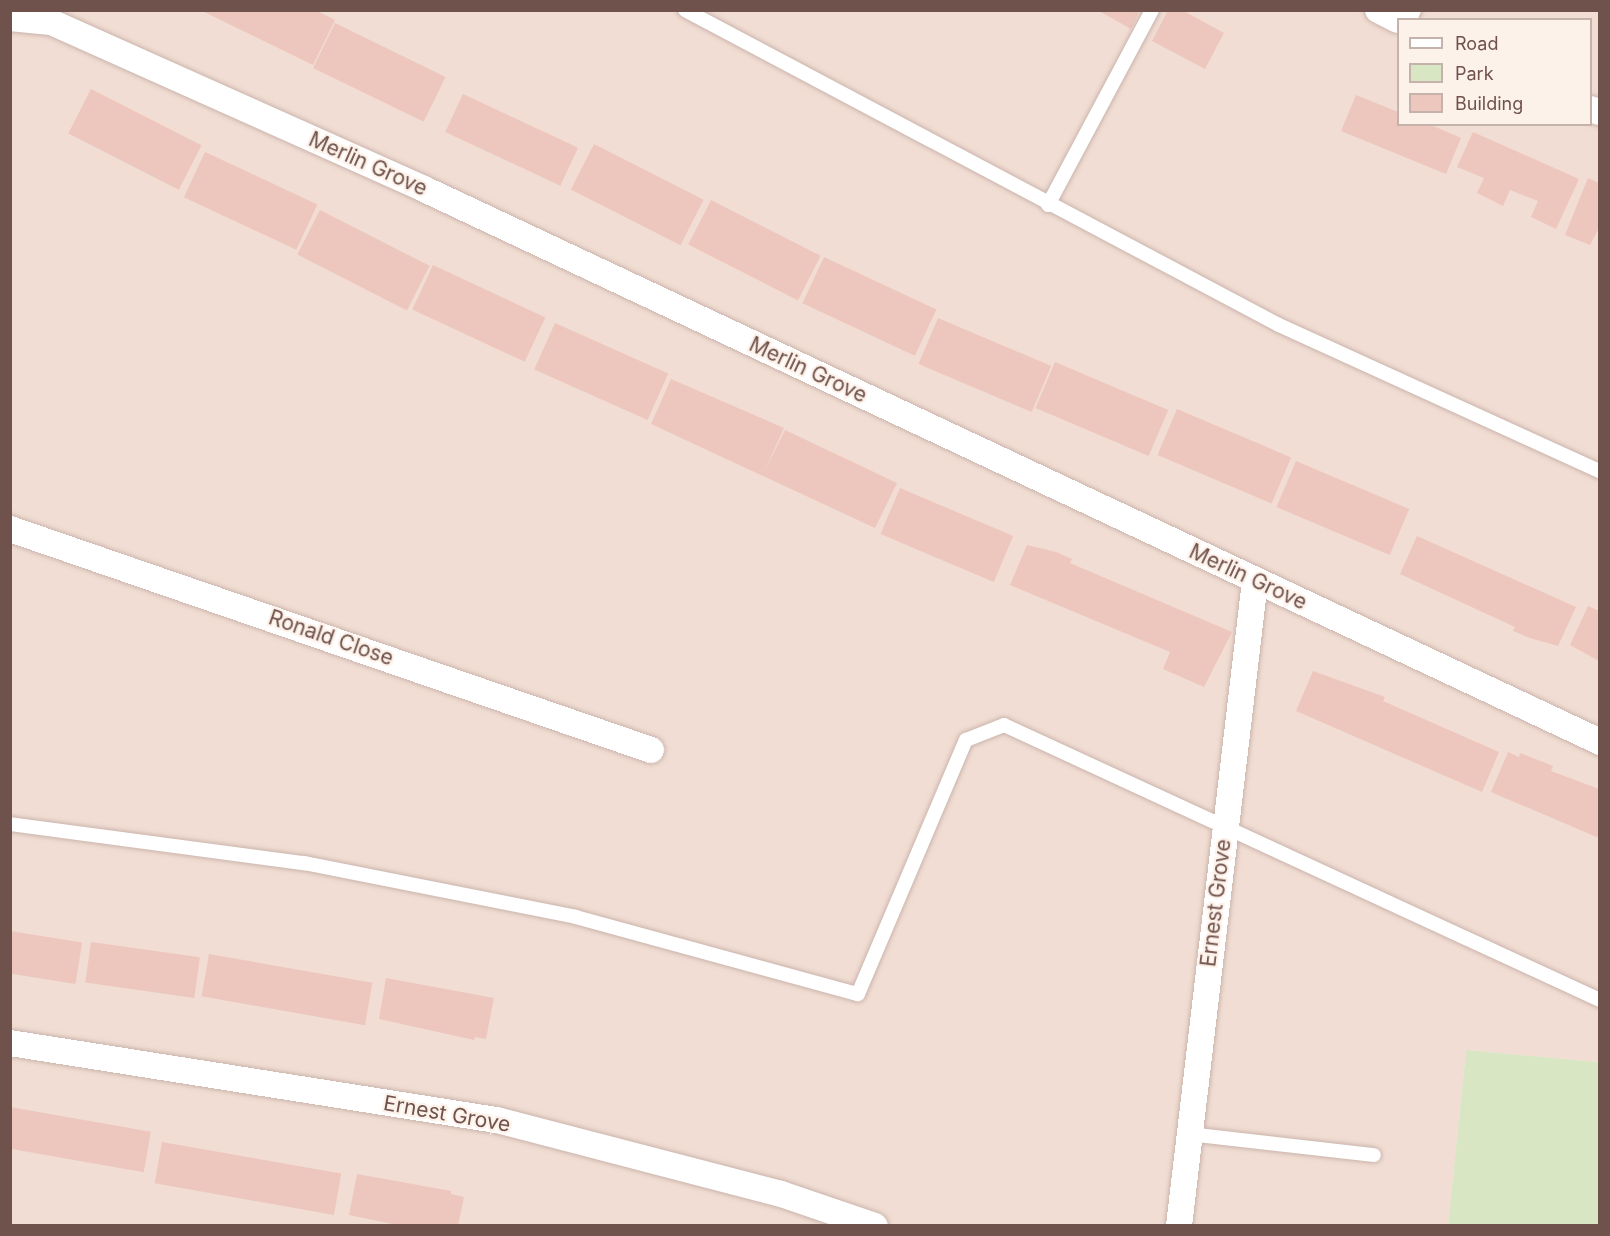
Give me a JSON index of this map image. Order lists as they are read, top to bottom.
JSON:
{
  "streets": {
    "street": ["Merlin Grove", "Ronald Close", "Ernest Grove"]
  },
  "crossings": [
    ["Merlin Grove", "Ernest Grove"]
  ],
  "legend": ["Road", "Park", "Building"]
}
